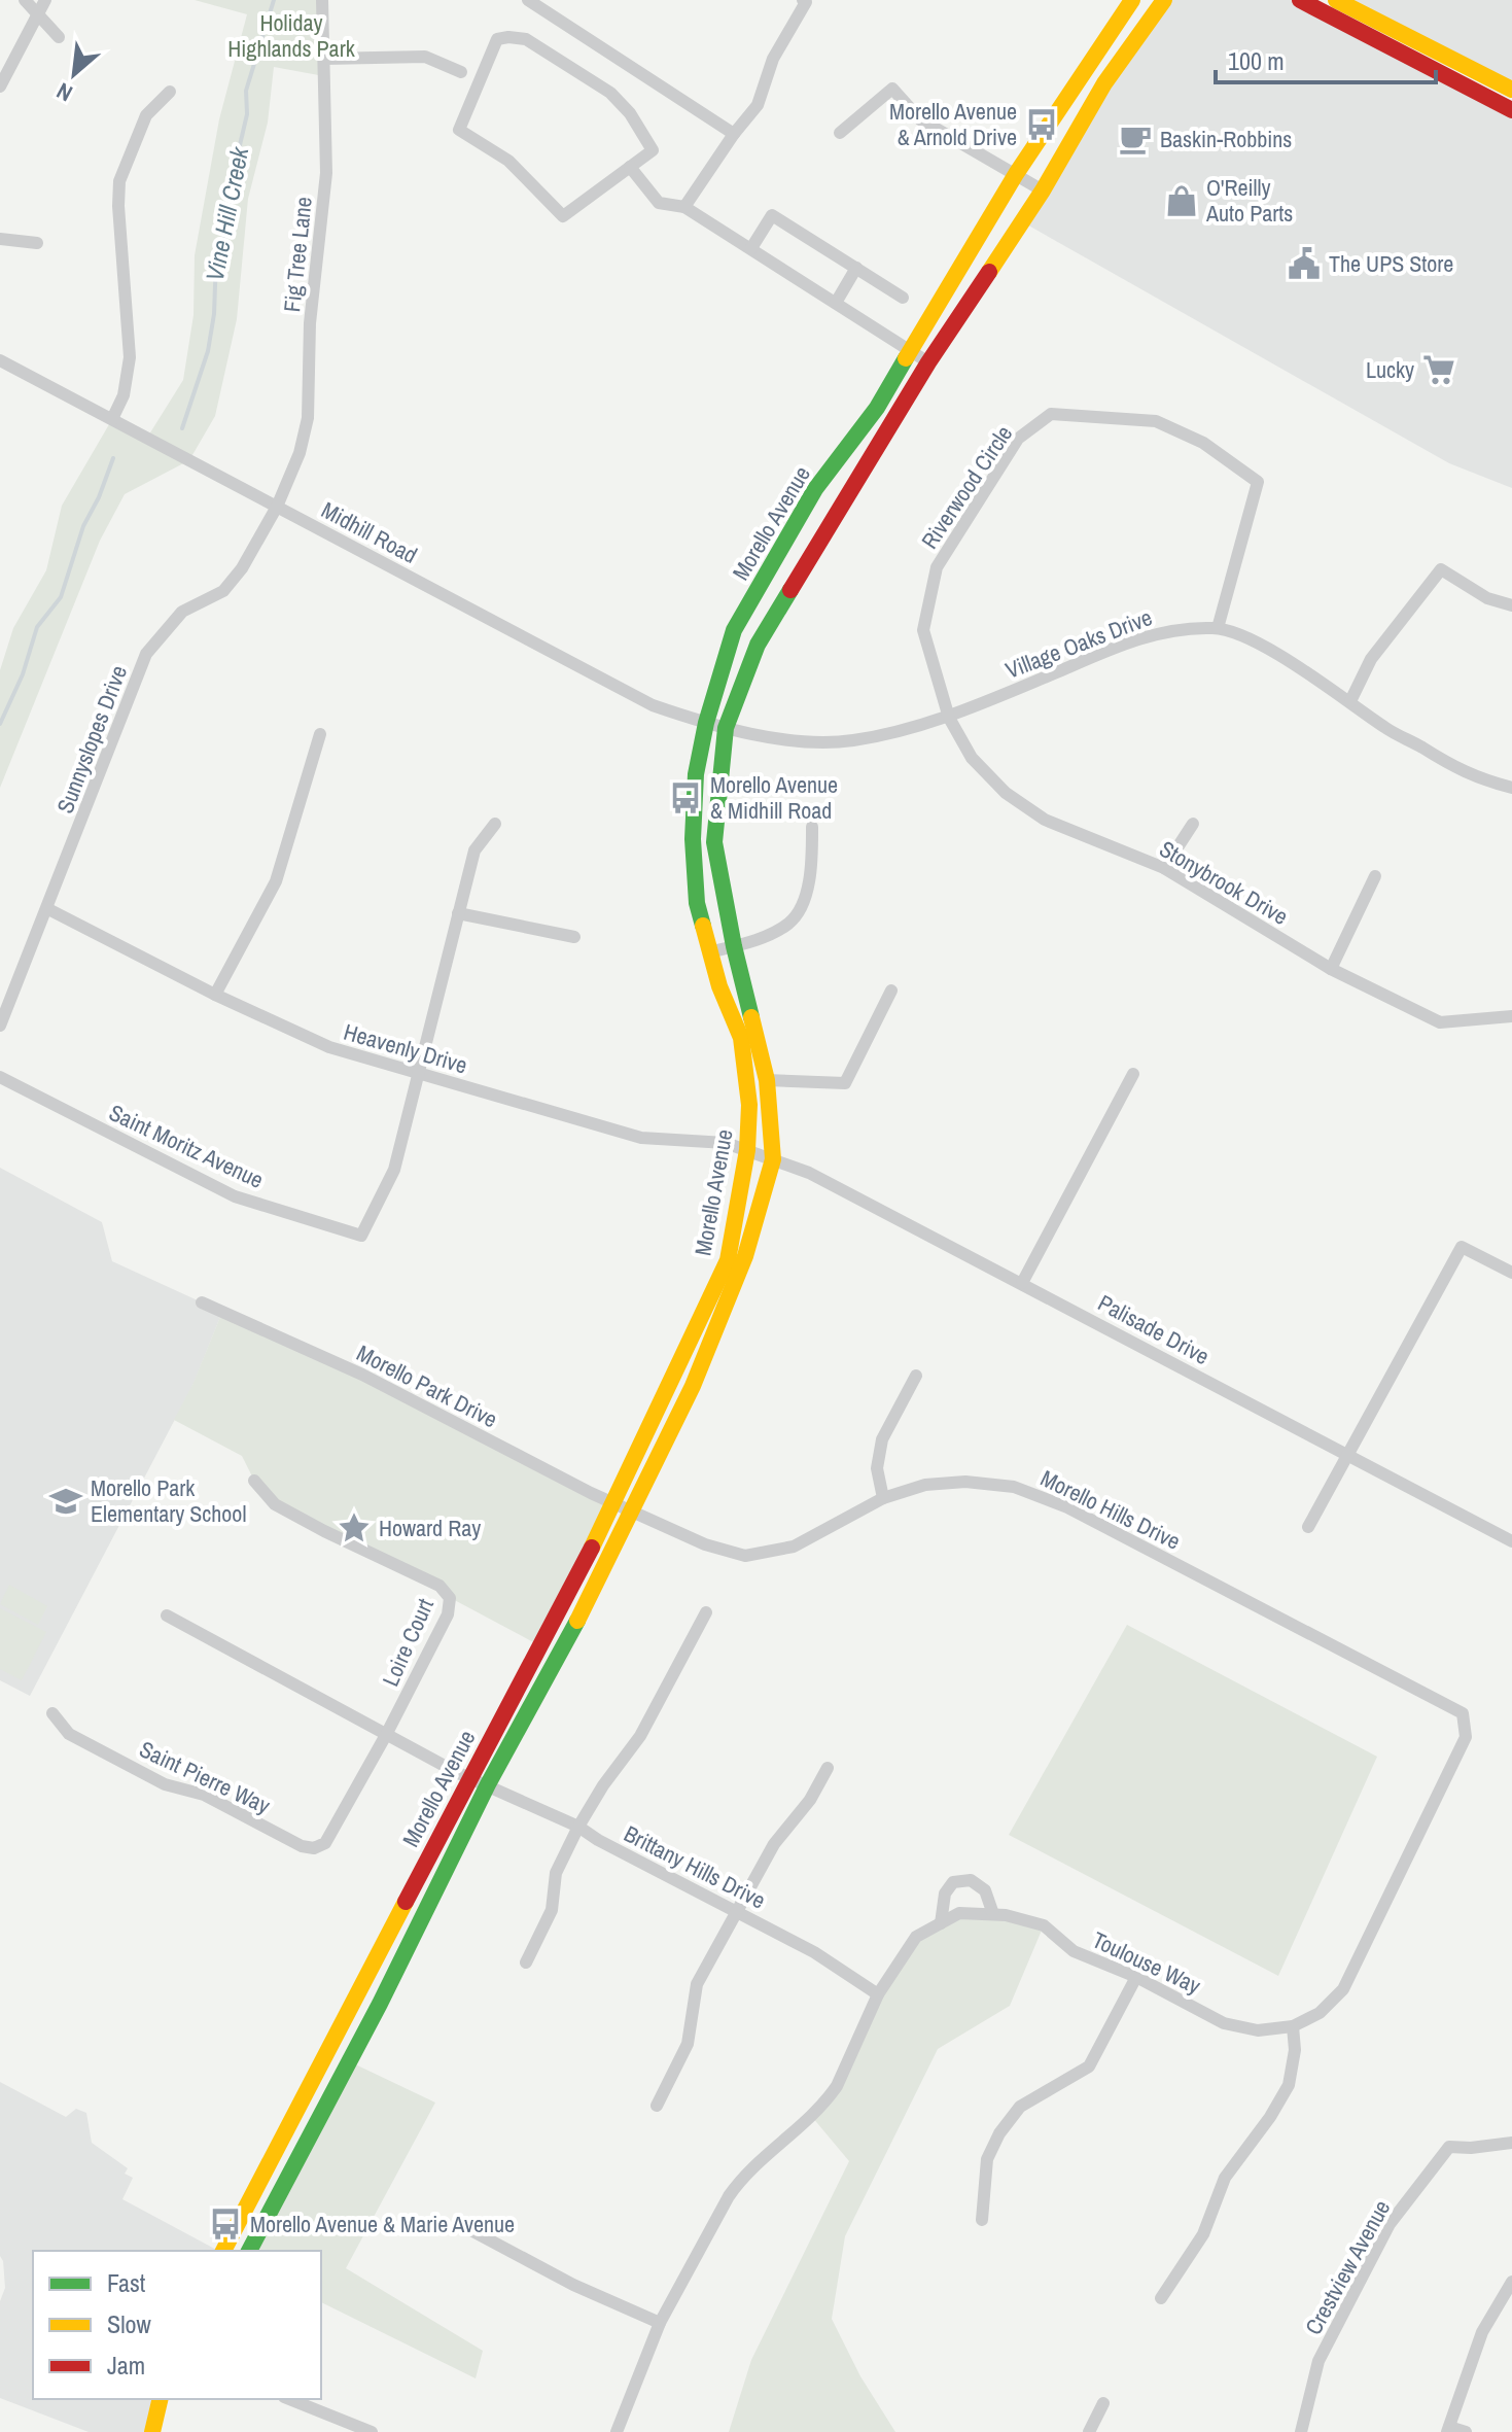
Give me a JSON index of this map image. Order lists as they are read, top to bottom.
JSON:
{
  "streets": {
    "street": [
      "Fig Tree Lane",
      "Riverwood Circle",
      "Morello Avenue",
      "Midhill Road",
      "Village Oaks Drive",
      "Sunnyslopes Drive",
      "Stonybrook Drive",
      "Heavenly Drive",
      "Saint Moritz Avenue",
      "Palisade Drive",
      "Morello Park Drive",
      "Morello Hills Drive",
      "Loire Court",
      "Saint Pierre Way",
      "Brittany Hills Drive",
      "Toulouse Way",
      "Crestview Avenue"
    ]
  },
  "crossings": [
    ["Fig Tree Lane", "Midhill Road"],
    ["Fig Tree Lane", "Sunnyslopes Drive"],
    ["Riverwood Circle", "Village Oaks Drive"],
    ["Riverwood Circle", "Stonybrook Drive"],
    ["Morello Avenue", "Midhill Road"],
    ["Morello Avenue", "Village Oaks Drive"],
    ["Morello Avenue", "Heavenly Drive"],
    ["Morello Avenue", "Palisade Drive"],
    ["Morello Avenue", "Morello Park Drive"],
    ["Morello Avenue", "Morello Hills Drive"],
    ["Morello Avenue", "Brittany Hills Drive"],
    ["Midhill Road", "Village Oaks Drive"],
    ["Midhill Road", "Sunnyslopes Drive"],
    ["Village Oaks Drive", "Stonybrook Drive"],
    ["Sunnyslopes Drive", "Heavenly Drive"],
    ["Heavenly Drive", "Saint Moritz Avenue"],
    ["Heavenly Drive", "Palisade Drive"],
    ["Morello Park Drive", "Morello Hills Drive"],
    ["Morello Hills Drive", "Toulouse Way"],
    ["Loire Court", "Saint Pierre Way"],
    ["Loire Court", "Brittany Hills Drive"],
    ["Saint Pierre Way", "Brittany Hills Drive"],
    ["Brittany Hills Drive", "Toulouse Way"]
  ],
  "water": ["Vine Hill Creek"],
  "parks": ["Holiday Highlands Park"],
  "places": {
    "bus stop": ["Morello Avenue & Arnold Drive", "Morello Avenue & Midhill Road", "Morello Avenue & Marie Avenue"],
    "cafe": ["Baskin-Robbins"],
    "shop": ["O'Reilly Auto Parts"],
    "public building": ["The UPS Store"],
    "supermarket": ["Lucky"],
    "school or university": ["Morello Park Elementary School"],
    "place": ["Howard Ray"]
  },
  "legend": ["Fast", "Slow", "Jam"],
  "scale_bar": "100 m",
  "north": "bottom left"
}
